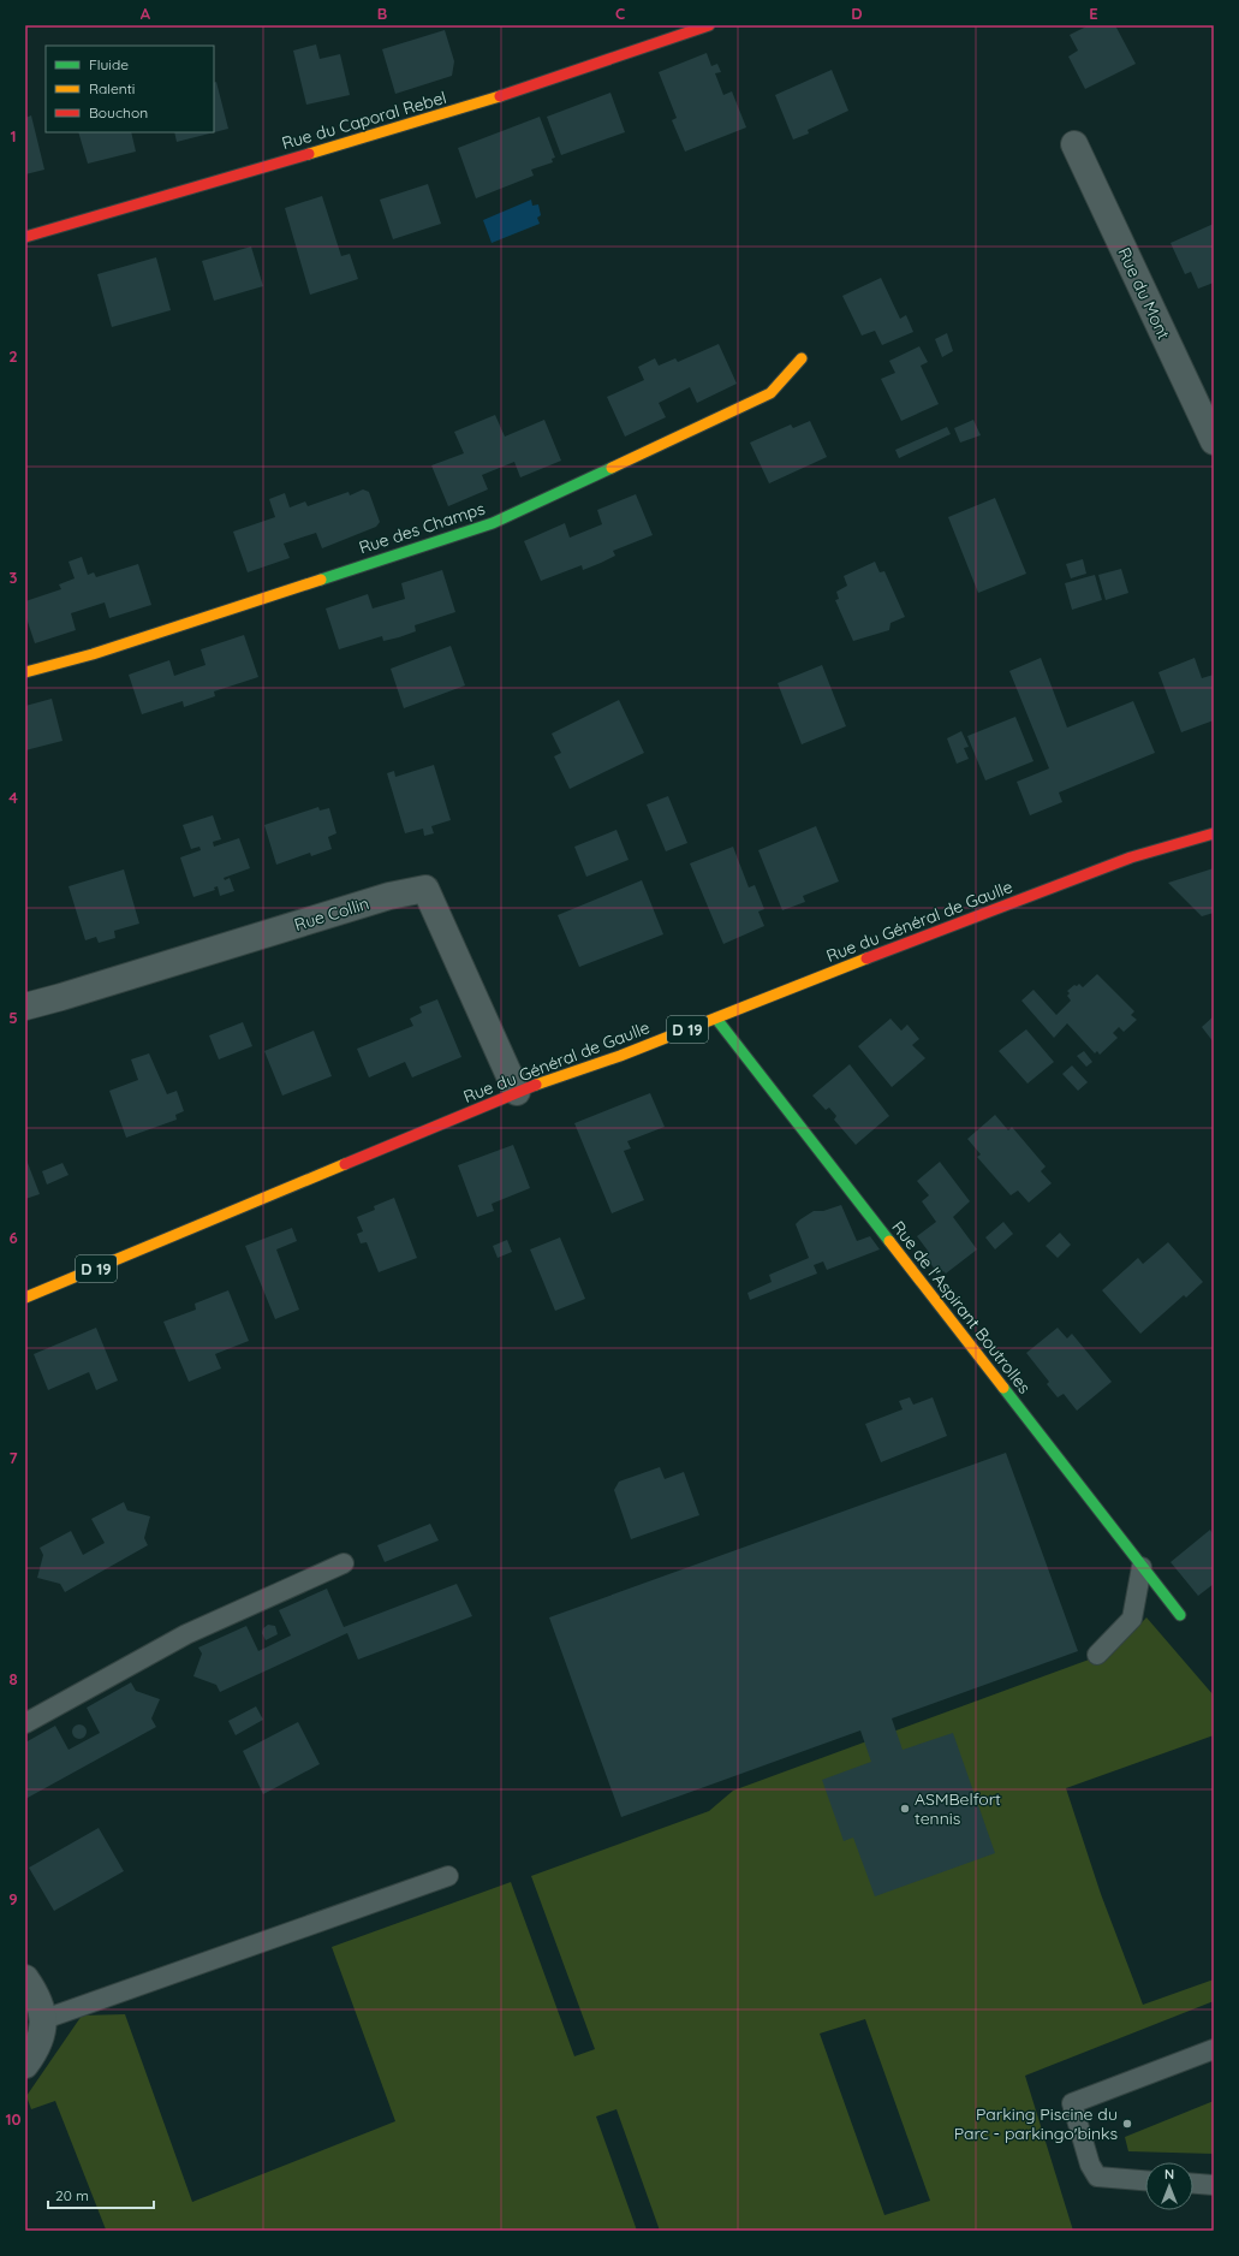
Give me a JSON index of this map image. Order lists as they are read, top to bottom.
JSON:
{
  "streets": {
    "street": [
      "Rue du Caporal Rebel",
      "Rue du Mont",
      "Rue des Champs",
      "Rue Collin",
      "Rue du Général de Gaulle",
      "D 19",
      "Rue de l'Aspirant Boutrolles"
    ]
  },
  "crossings": [
    ["Rue Collin", "Rue du Général de Gaulle"],
    ["Rue du Général de Gaulle", "Rue de l'Aspirant Boutrolles"]
  ],
  "places": ["ASMBelfort tennis", "Parking Piscine du Parc - parkingo'binks"],
  "legend": ["Fluide", "Ralenti", "Bouchon"],
  "scale_bar": "20 m",
  "north": "top",
  "grid": {
    "columns": [
      "A",
      "B",
      "C",
      "D",
      "E"
    ],
    "rows": [
      "1",
      "2",
      "3",
      "4",
      "5",
      "6",
      "7",
      "8",
      "9",
      "10"
    ]
  }
}
